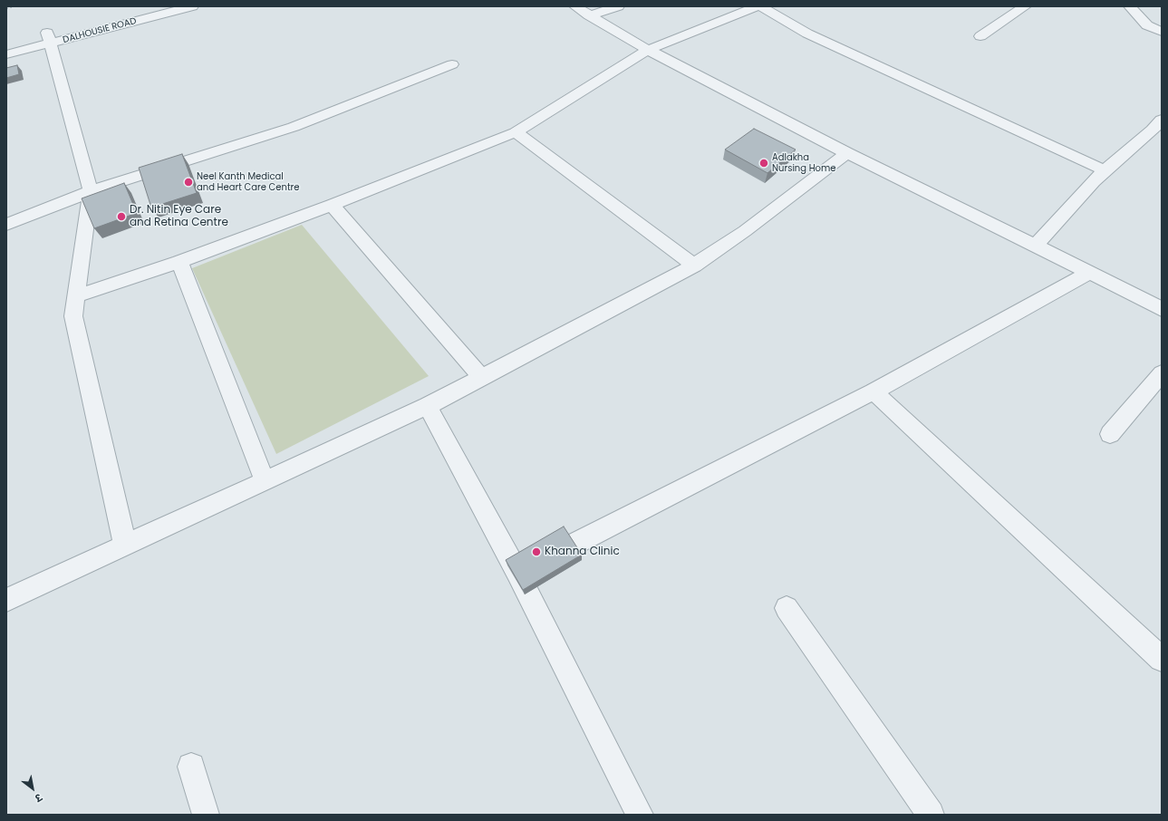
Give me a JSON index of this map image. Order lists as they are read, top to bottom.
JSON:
{
  "streets": {
    "street": ["DALHOUSIE ROAD"]
  },
  "places": [
    "Adlakha Nursing Home",
    "Neel Kanth Medical and Heart Care Centre",
    "Dr. Nitin Eye Care and Retina Centre",
    "Khanna Clinic"
  ],
  "north": "bottom right"
}
